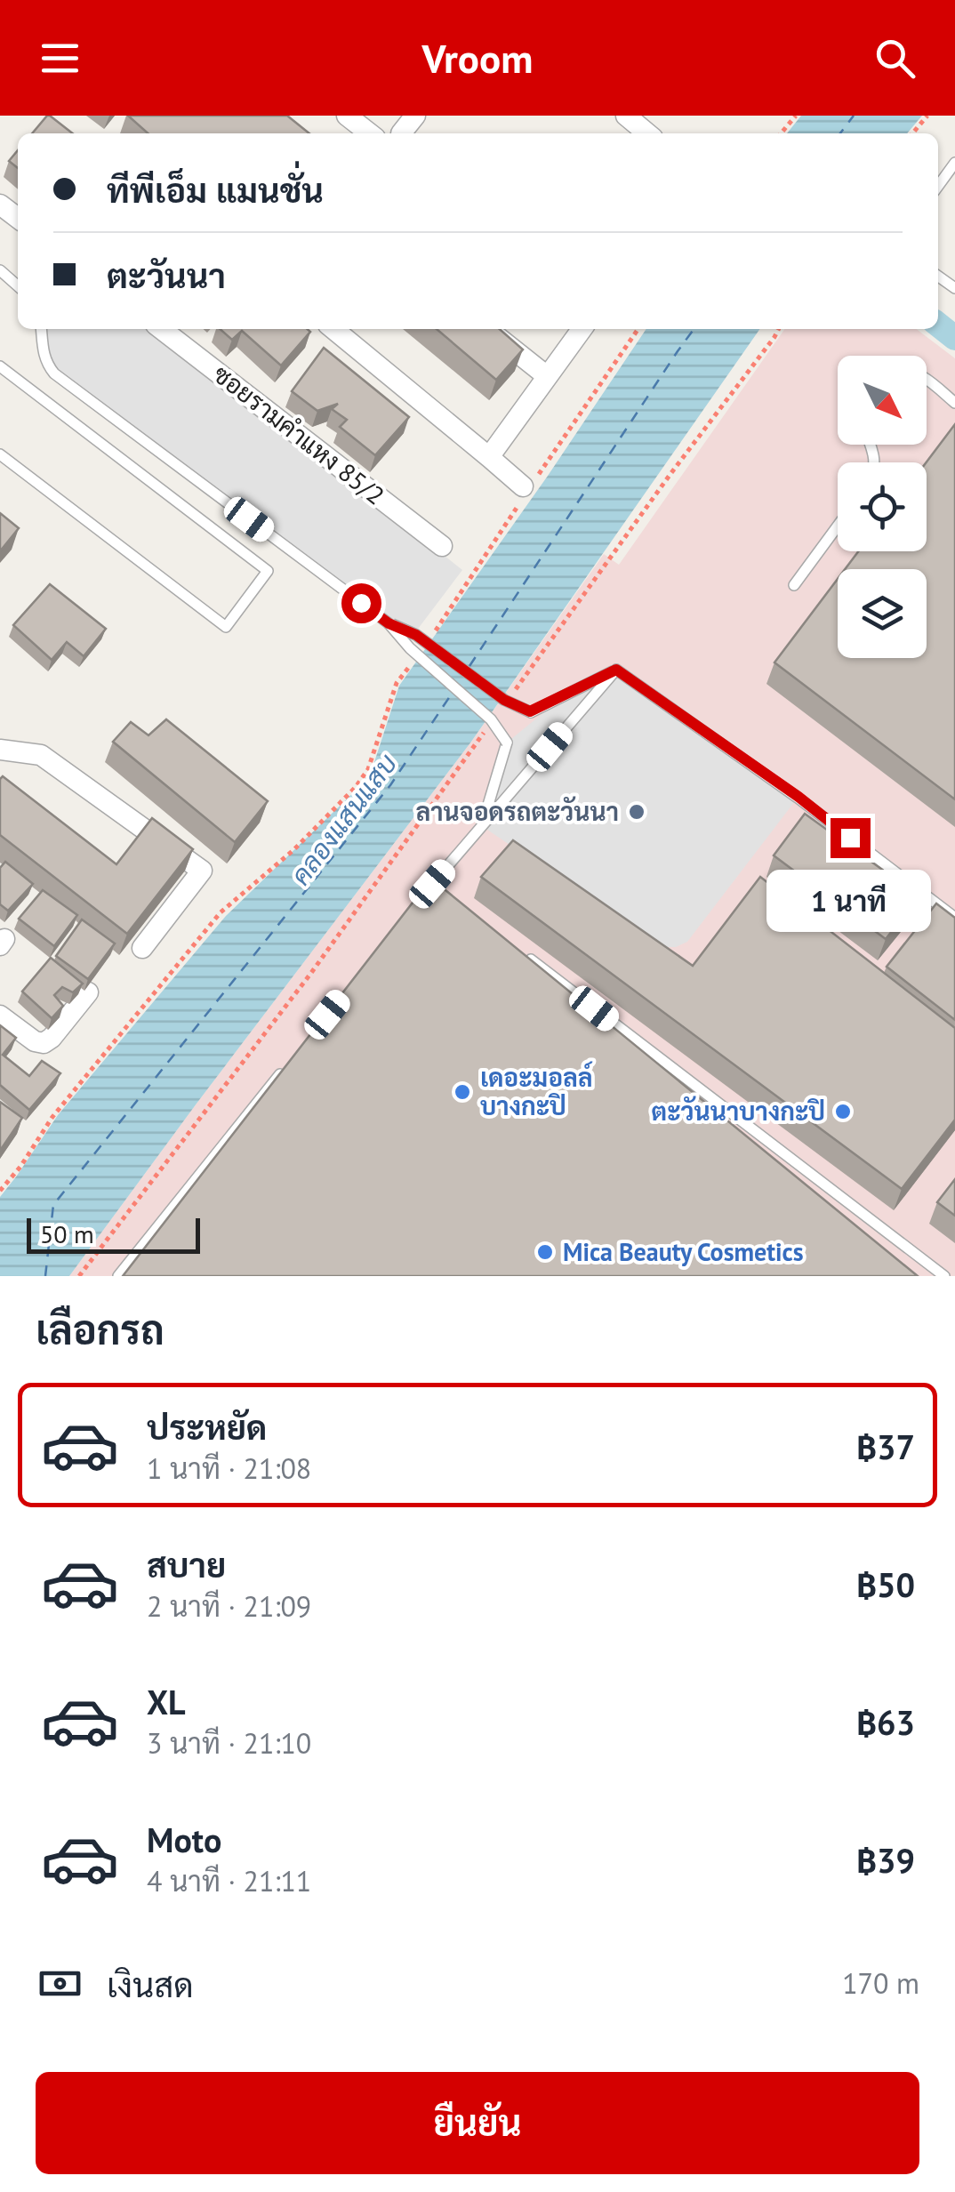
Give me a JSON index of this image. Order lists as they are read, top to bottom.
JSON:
{
  "streets": {
    "street": ["ซอยรามคำแหง 85/2"]
  },
  "water": ["คลองแสนแสบ"],
  "places": [
    "ลานจอดรถตะวันนา",
    "เดอะมอลล์ บางกะปิ",
    "ตะวันนาบางกะปิ",
    "Mica Beauty Cosmetics"
  ],
  "scale_bar": "50 m",
  "north": "bottom right",
  "page": {
    "header": "Vroom",
    "banner": ["ทีพีเอ็ม แมนชั่น", "ตะวันนา"],
    "bubble": "1 นาที",
    "scale": "50 m",
    "heading": "เลือกรถ",
    "list": [
      {
        "name": "ประหยัด",
        "note": "1 นาที · 21:08",
        "value": "฿37"
      },
      {
        "name": "สบาย",
        "note": "2 นาที · 21:09",
        "value": "฿50"
      },
      {
        "name": "XL",
        "note": "3 นาที · 21:10",
        "value": "฿63"
      },
      {
        "name": "Moto",
        "note": "4 นาที · 21:11",
        "value": "฿39"
      }
    ],
    "pay": ["เงินสด", "170 m"],
    "buttons": "ยืนยัน"
  }
}
